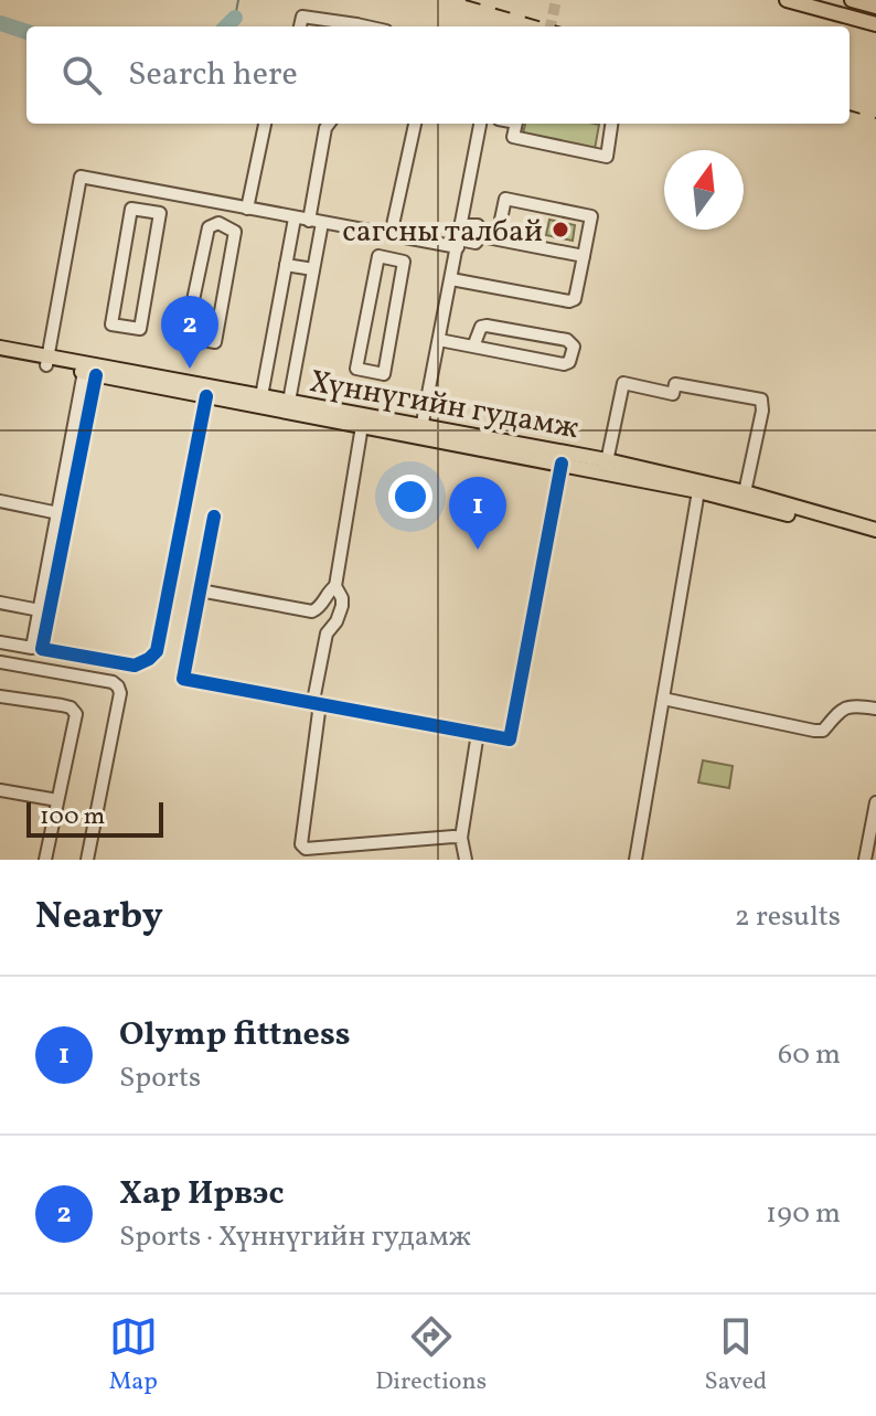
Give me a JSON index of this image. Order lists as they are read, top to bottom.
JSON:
{
  "streets": {
    "main road": ["Хүннүгийн гудамж"]
  },
  "places": ["сагсны талбай"],
  "scale_bar": "100 m",
  "north": "top",
  "page": {
    "search": "Search here",
    "pins": ["2", "1"],
    "scale": "100 m",
    "heading": ["Nearby", "2 results"],
    "list": [
      {
        "mark": "1",
        "name": "Olymp fittness",
        "note": "Sports",
        "value": "60 m"
      },
      {
        "mark": "2",
        "name": "Хар Ирвэс",
        "note": "Sports · Хүннүгийн гудамж",
        "value": "190 m"
      }
    ],
    "nav": ["Map", "Directions", "Saved"]
  }
}
